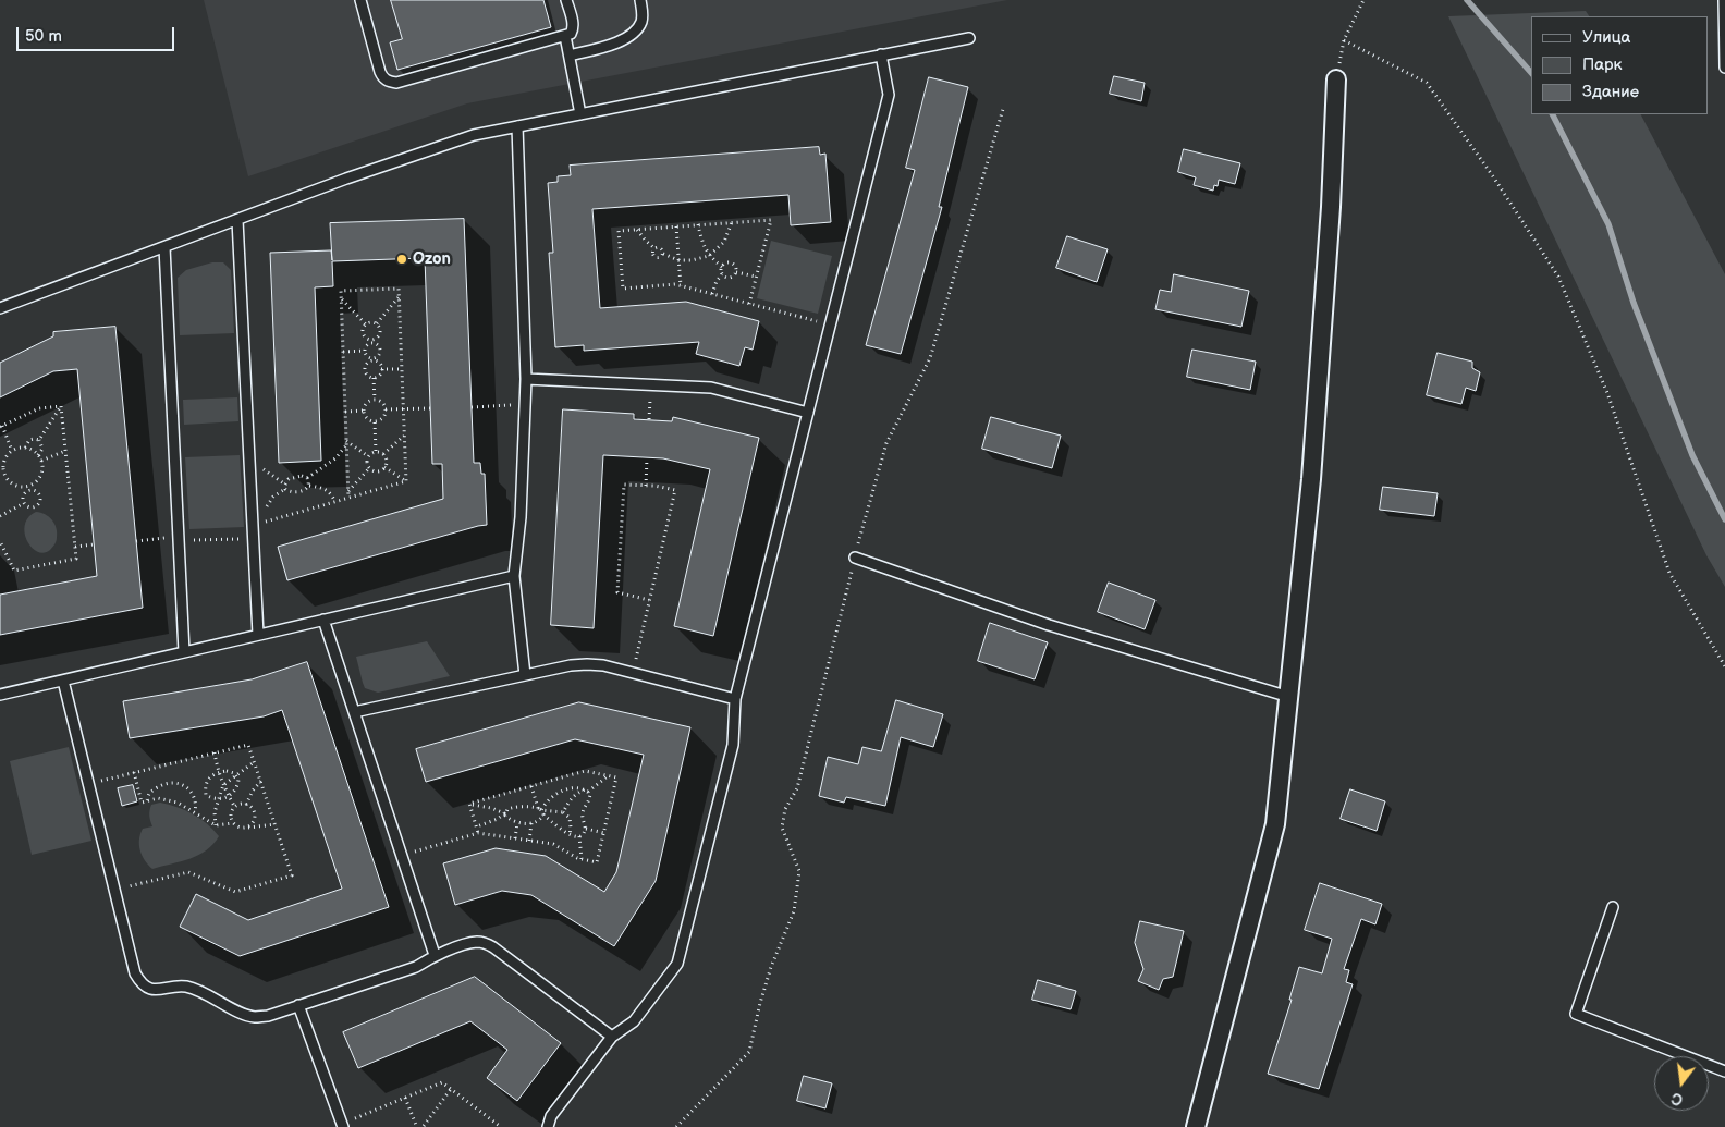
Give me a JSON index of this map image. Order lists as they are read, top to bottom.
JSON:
{
  "places": ["Ozon"],
  "legend": ["Улица", "Парк", "Здание"],
  "scale_bar": "50 m",
  "north": "bottom"
}
